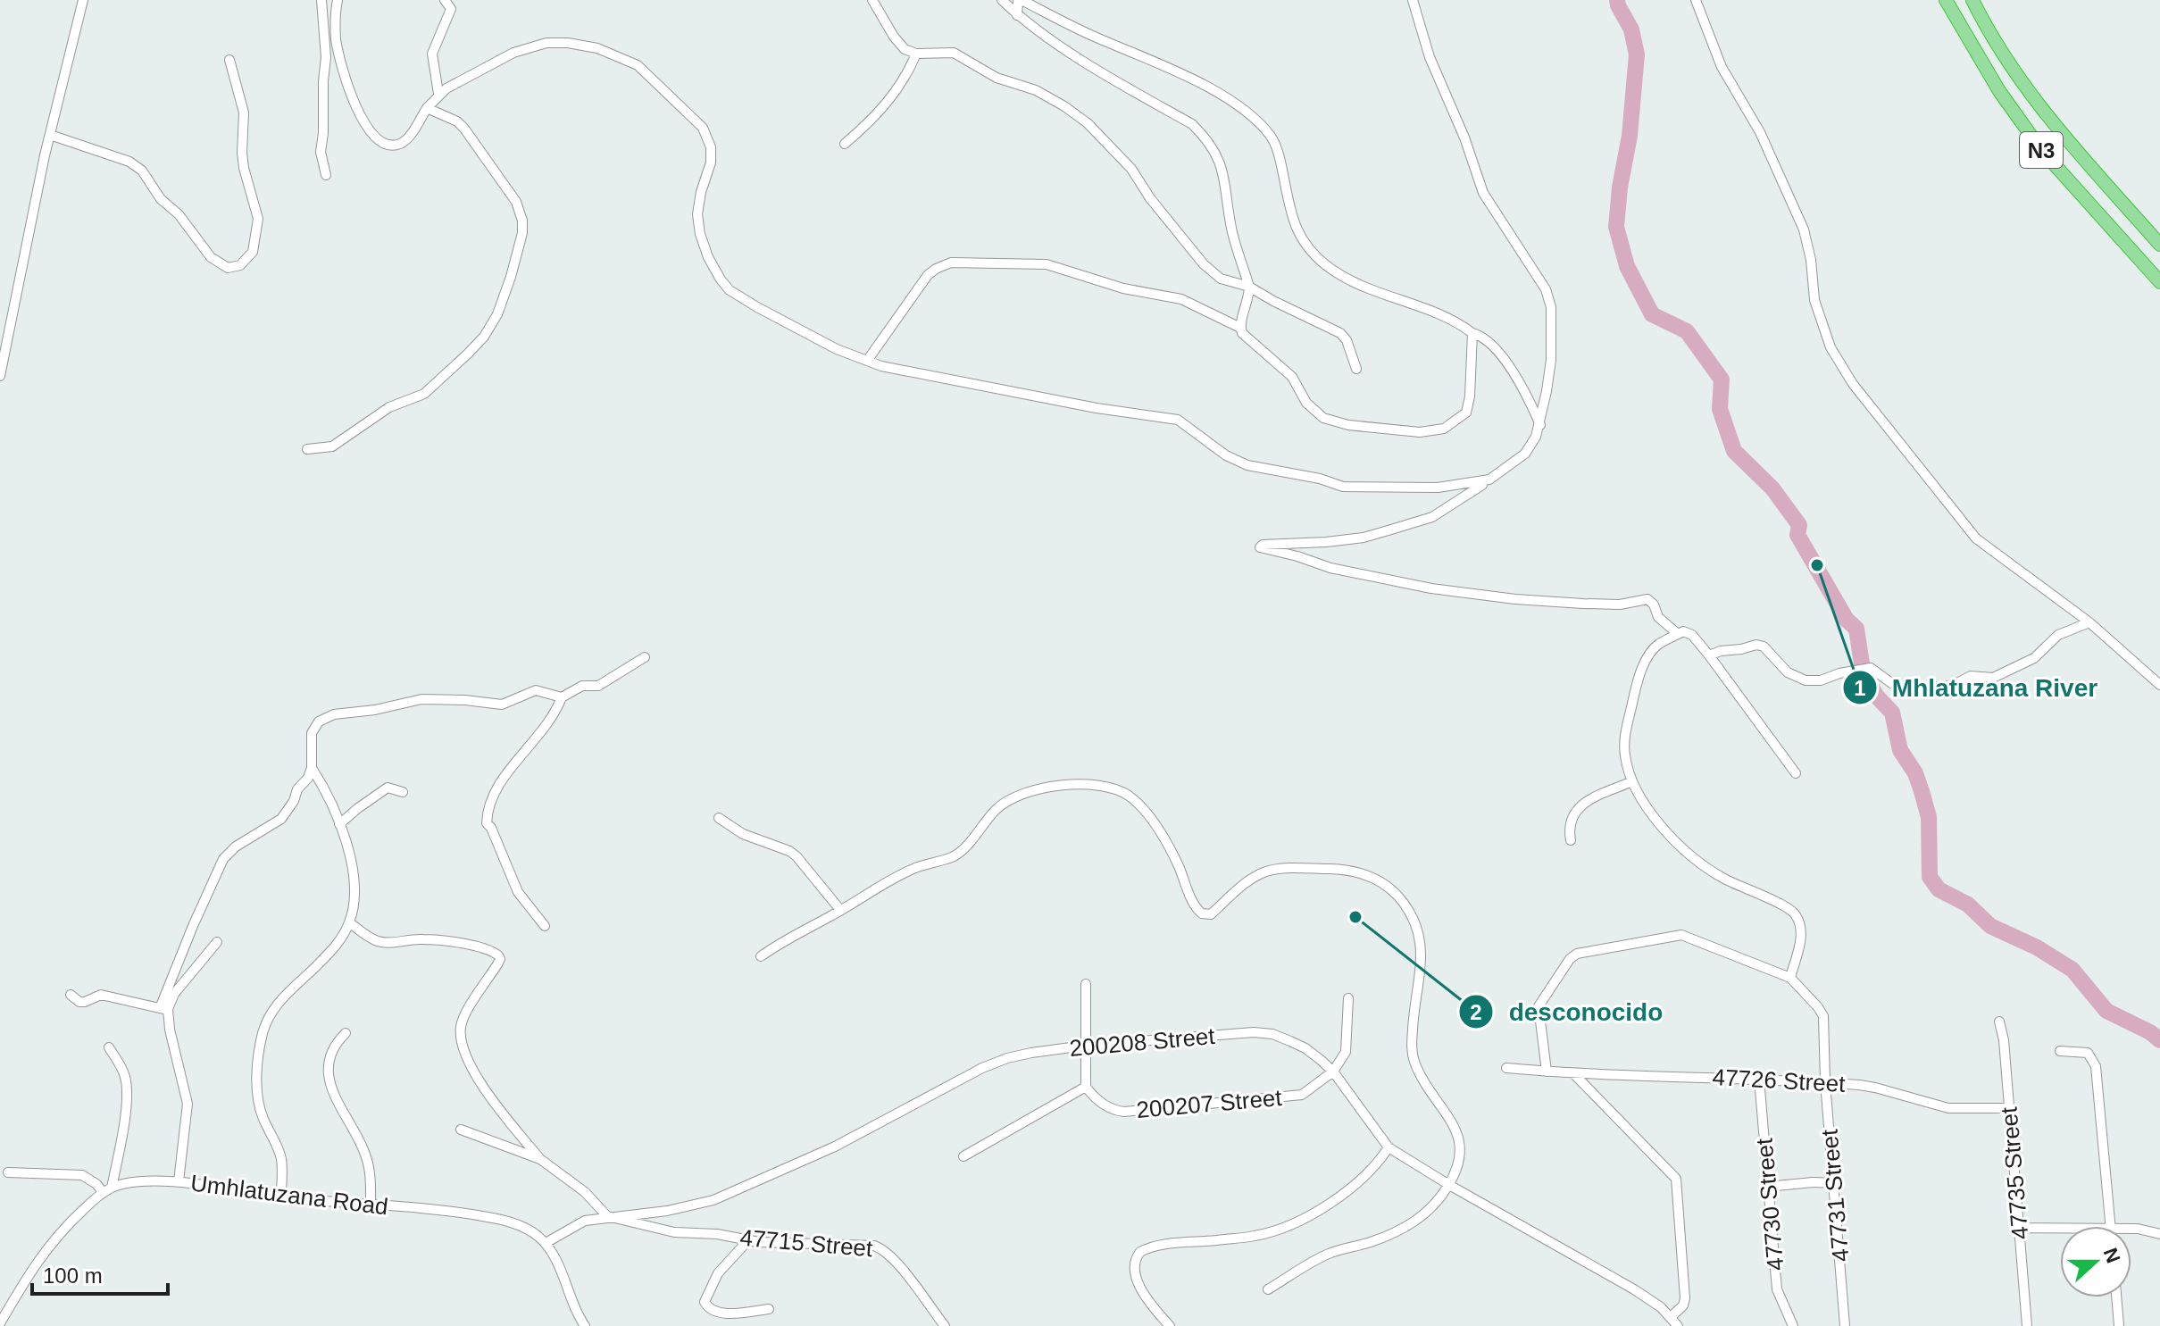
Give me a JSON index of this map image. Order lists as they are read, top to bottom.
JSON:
{
  "streets": {
    "highway": ["N3"],
    "street": [
      "200208 Street",
      "47726 Street",
      "200207 Street",
      "47735 Street",
      "Umhlatuzana Road",
      "47731 Street",
      "47730 Street",
      "47715 Street"
    ]
  },
  "crossings": [
    ["200208 Street", "200207 Street"],
    ["200208 Street", "Umhlatuzana Road"],
    ["200208 Street", "47715 Street"],
    ["47726 Street", "47735 Street"],
    ["47726 Street", "47731 Street"],
    ["47726 Street", "47730 Street"]
  ],
  "places": ["Mhlatuzana River", "desconocido"],
  "scale_bar": "100 m",
  "north": "right"
}
